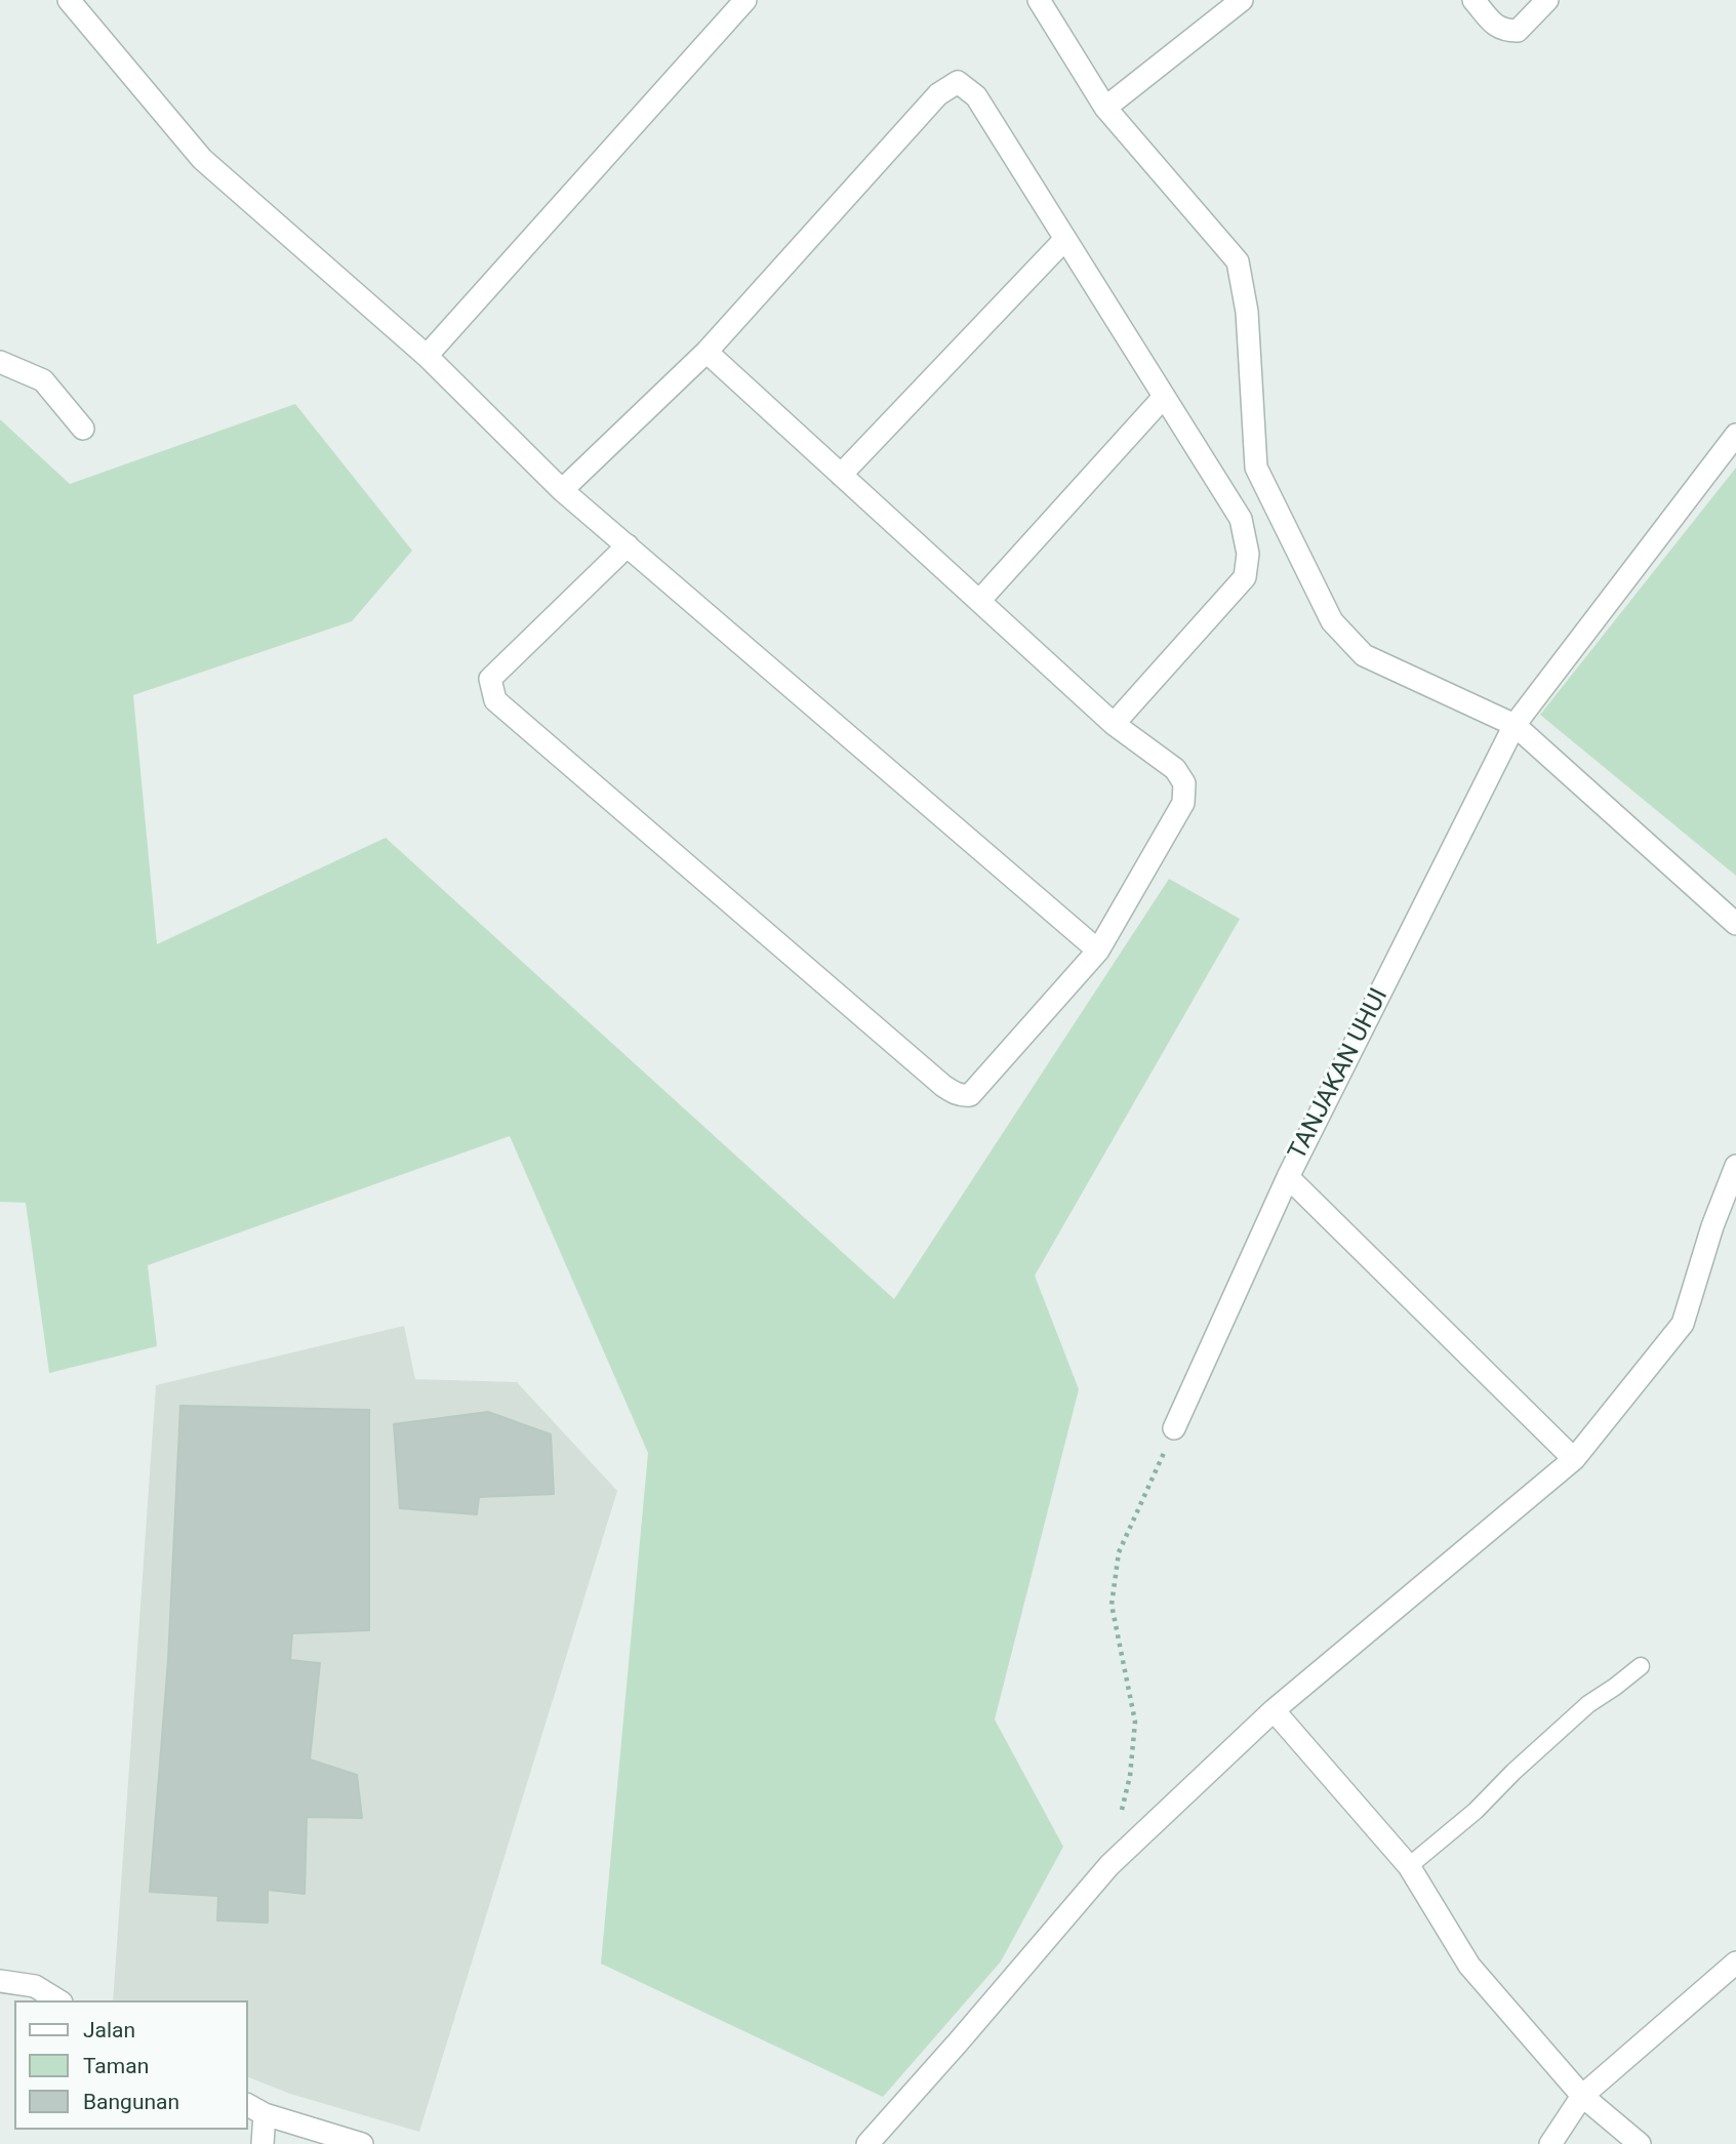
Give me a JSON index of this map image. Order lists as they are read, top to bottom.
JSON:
{
  "streets": {
    "street": ["TANJAKAN UHUI"]
  },
  "legend": ["Jalan", "Taman", "Bangunan"]
}
